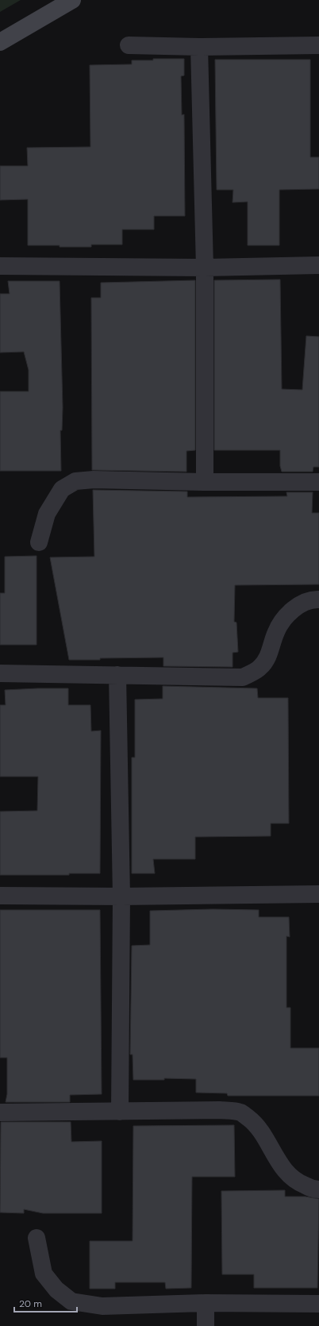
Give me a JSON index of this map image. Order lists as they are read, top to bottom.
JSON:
{
  "scale_bar": "20 m"
}
